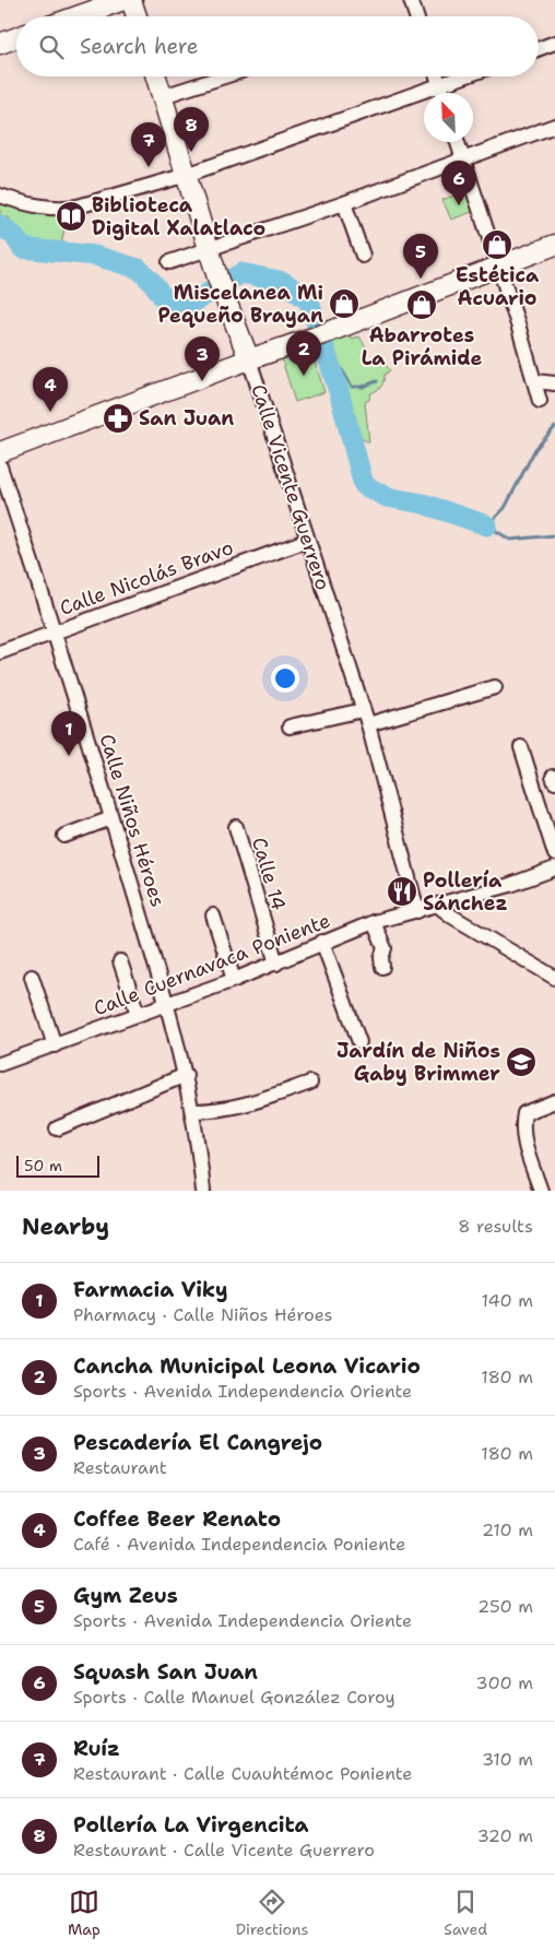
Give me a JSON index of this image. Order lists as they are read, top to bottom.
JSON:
{
  "streets": {
    "main road": ["Calle Vicente Guerrero"],
    "street": [
      "Calle Nicolás Bravo",
      "Calle Niños Héroes",
      "Calle 14",
      "Calle Cuernavaca Poniente"
    ]
  },
  "crossings": [
    ["Calle Vicente Guerrero", "Calle Nicolás Bravo"],
    ["Calle Vicente Guerrero", "Calle Cuernavaca Poniente"],
    ["Calle Nicolás Bravo", "Calle Niños Héroes"],
    ["Calle Niños Héroes", "Calle Cuernavaca Poniente"],
    ["Calle 14", "Calle Cuernavaca Poniente"]
  ],
  "places": {
    "library": ["Biblioteca Digital Xalatlaco"],
    "shop": ["Estética Acuario", "Miscelanea Mi Pequeño Brayan", "Abarrotes La Pirámide"],
    "pharmacy": ["San Juan"],
    "restaurant": ["Pollería Sánchez"],
    "school or university": ["Jardín de Niños Gaby Brimmer"]
  },
  "scale_bar": "50 m",
  "north": "top left",
  "page": {
    "search": "Search here",
    "pins": [
      "8",
      "7",
      "6",
      "5",
      "2",
      "3",
      "4",
      "1"
    ],
    "scale": "50 m",
    "heading": ["Nearby", "8 results"],
    "list": [
      {
        "mark": "1",
        "name": "Farmacia Viky",
        "note": "Pharmacy · Calle Niños Héroes",
        "value": "140 m"
      },
      {
        "mark": "2",
        "name": "Cancha Municipal Leona Vicario",
        "note": "Sports · Avenida Independencia Oriente",
        "value": "180 m"
      },
      {
        "mark": "3",
        "name": "Pescadería El Cangrejo",
        "note": "Restaurant",
        "value": "180 m"
      },
      {
        "mark": "4",
        "name": "Coffee Beer Renato",
        "note": "Café · Avenida Independencia Poniente",
        "value": "210 m"
      },
      {
        "mark": "5",
        "name": "Gym Zeus",
        "note": "Sports · Avenida Independencia Oriente",
        "value": "250 m"
      },
      {
        "mark": "6",
        "name": "Squash San Juan",
        "note": "Sports · Calle Manuel González Coroy",
        "value": "300 m"
      },
      {
        "mark": "7",
        "name": "Ruíz",
        "note": "Restaurant · Calle Cuauhtémoc Poniente",
        "value": "310 m"
      },
      {
        "mark": "8",
        "name": "Pollería La Virgencita",
        "note": "Restaurant · Calle Vicente Guerrero",
        "value": "320 m"
      }
    ],
    "nav": ["Map", "Directions", "Saved"]
  }
}
